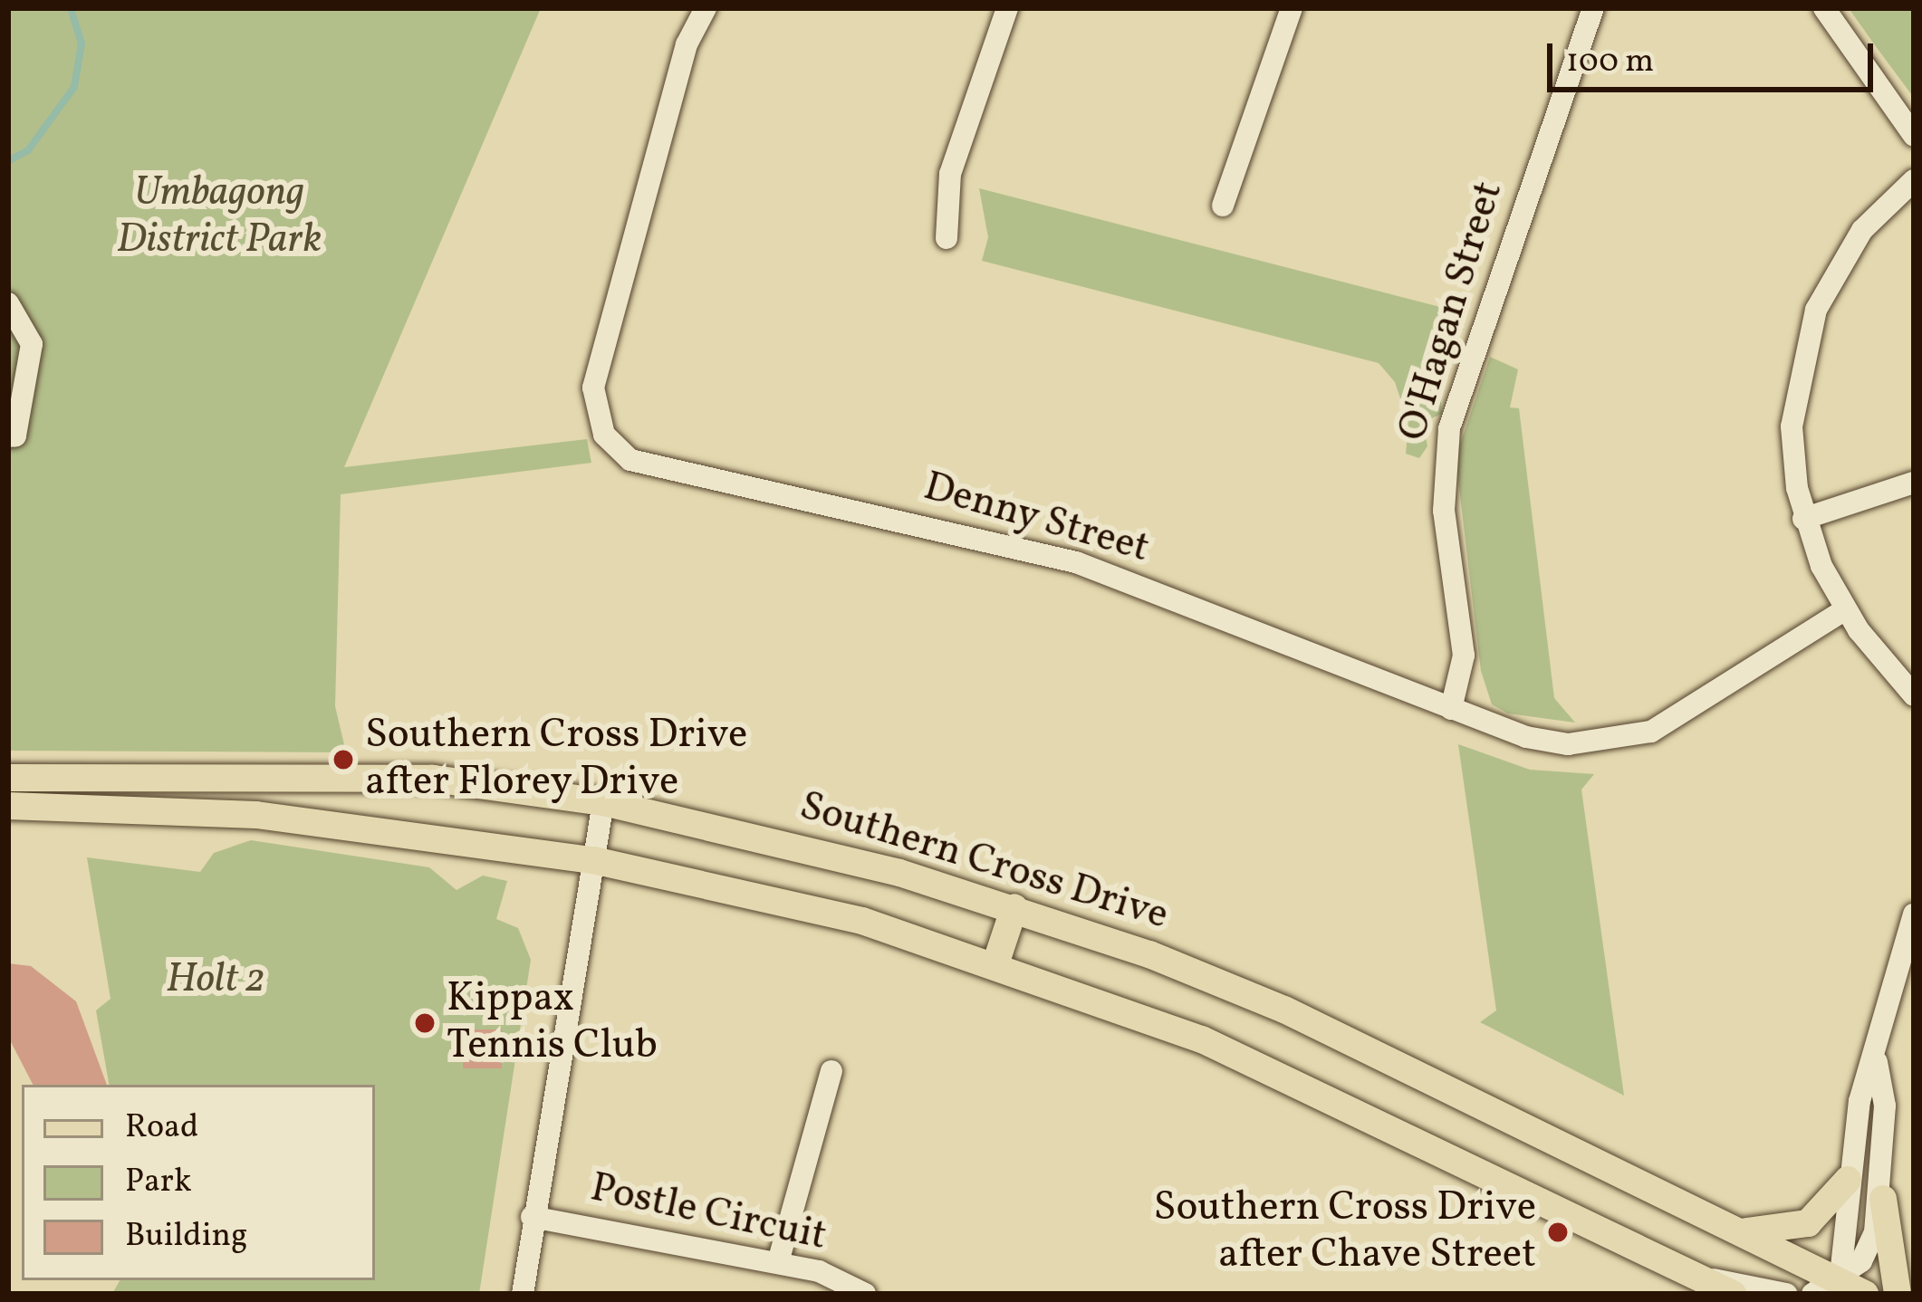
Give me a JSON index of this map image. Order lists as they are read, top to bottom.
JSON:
{
  "streets": {
    "main road": ["Southern Cross Drive"],
    "street": ["O'Hagan Street", "Denny Street", "Postle Circuit"]
  },
  "crossings": [
    ["O'Hagan Street", "Denny Street"]
  ],
  "parks": ["Umbagong District Park", "Holt 2"],
  "places": ["Southern Cross Drive after Florey Drive", "Kippax Tennis Club", "Southern Cross Drive after Chave Street"],
  "legend": ["Road", "Park", "Building"],
  "scale_bar": "100 m"
}
